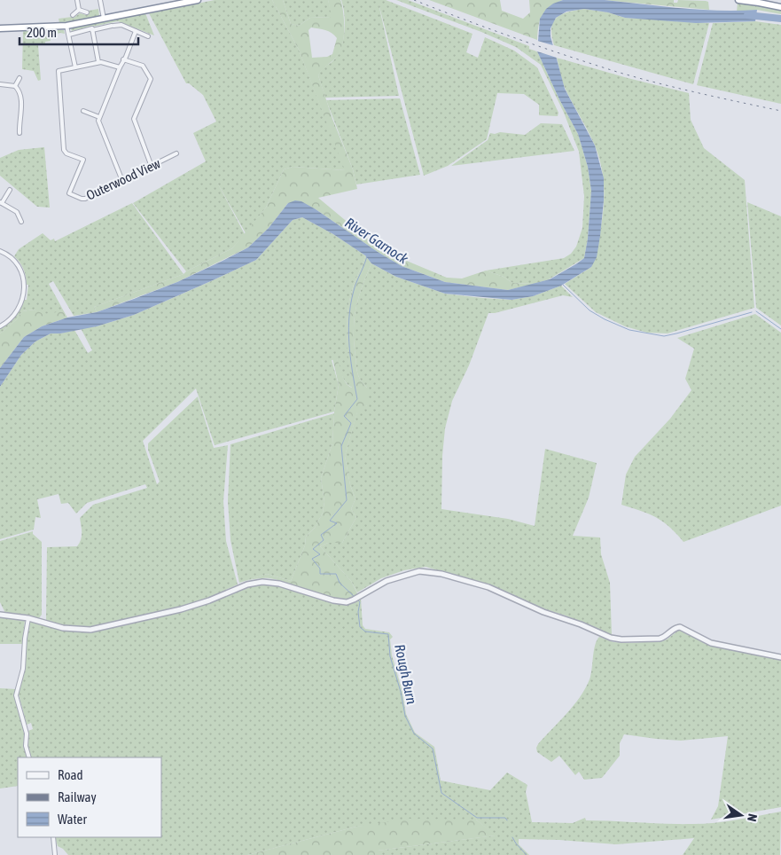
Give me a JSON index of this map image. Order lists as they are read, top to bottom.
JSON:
{
  "streets": {
    "street": ["Outerwood View"]
  },
  "water": ["River Garnock", "Rough Burn"],
  "legend": ["Road", "Railway", "Water"],
  "scale_bar": "200 m",
  "north": "right"
}
